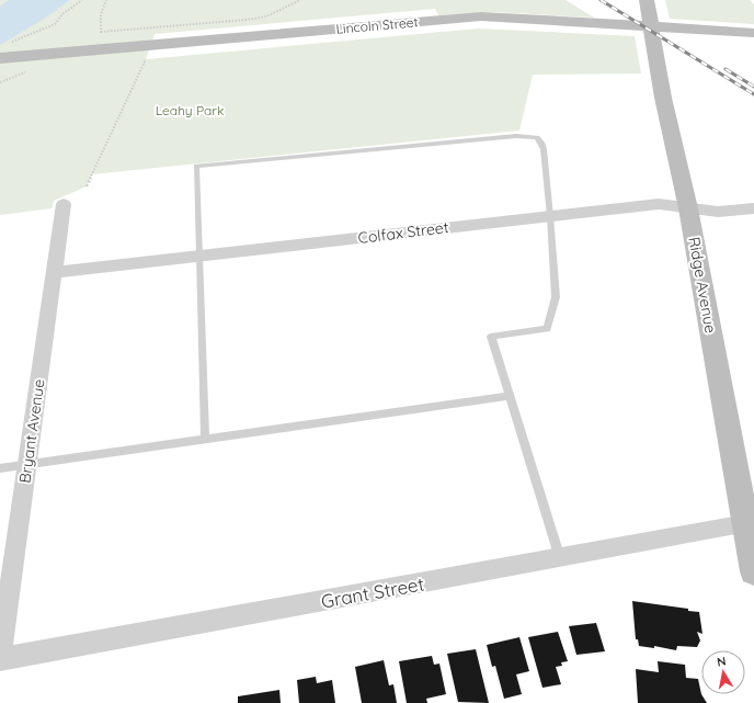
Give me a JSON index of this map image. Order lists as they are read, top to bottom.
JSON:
{
  "streets": {
    "street": [
      "Lincoln Street",
      "Colfax Street",
      "Ridge Avenue",
      "Bryant Avenue",
      "Grant Street"
    ]
  },
  "crossings": [
    ["Lincoln Street", "Ridge Avenue"],
    ["Colfax Street", "Ridge Avenue"],
    ["Colfax Street", "Bryant Avenue"],
    ["Ridge Avenue", "Grant Street"],
    ["Bryant Avenue", "Grant Street"]
  ],
  "parks": ["Leahy Park"],
  "north": "top"
}
